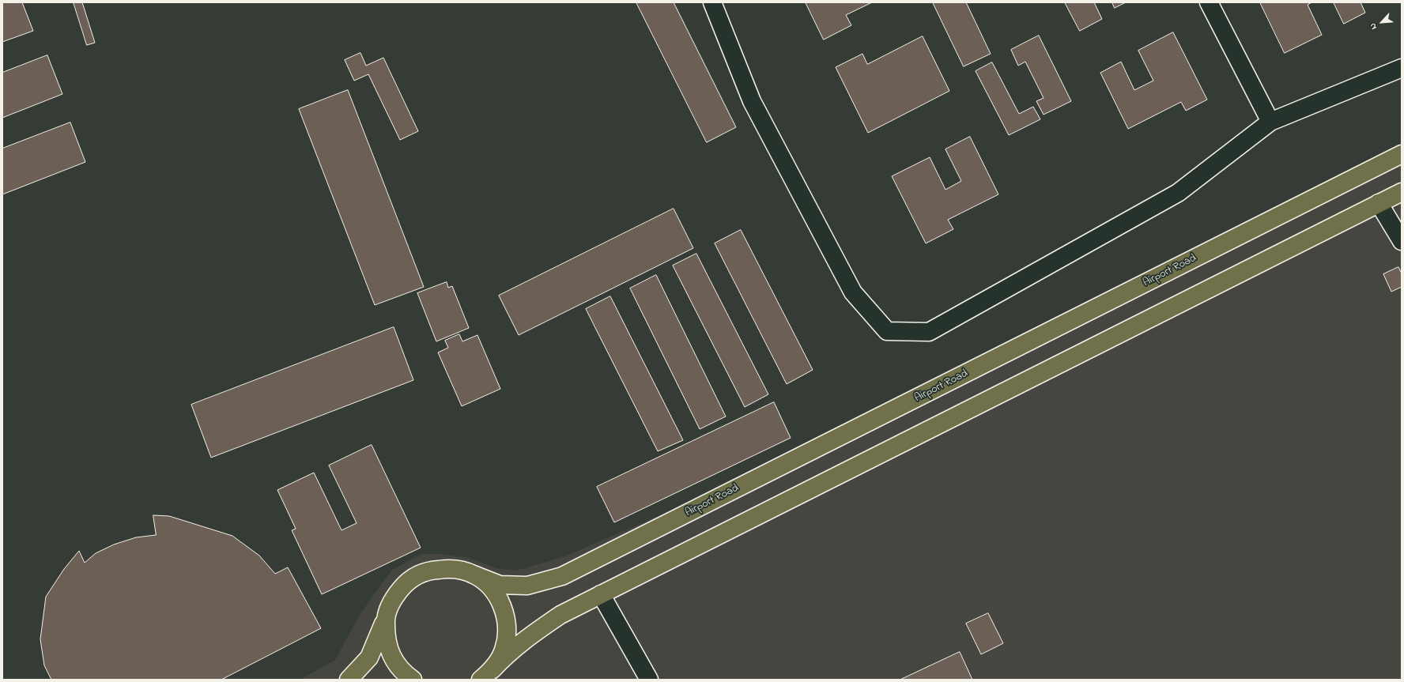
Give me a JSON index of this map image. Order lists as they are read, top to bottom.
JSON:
{
  "streets": {
    "main road": ["Airport Road"]
  },
  "north": "bottom left"
}
